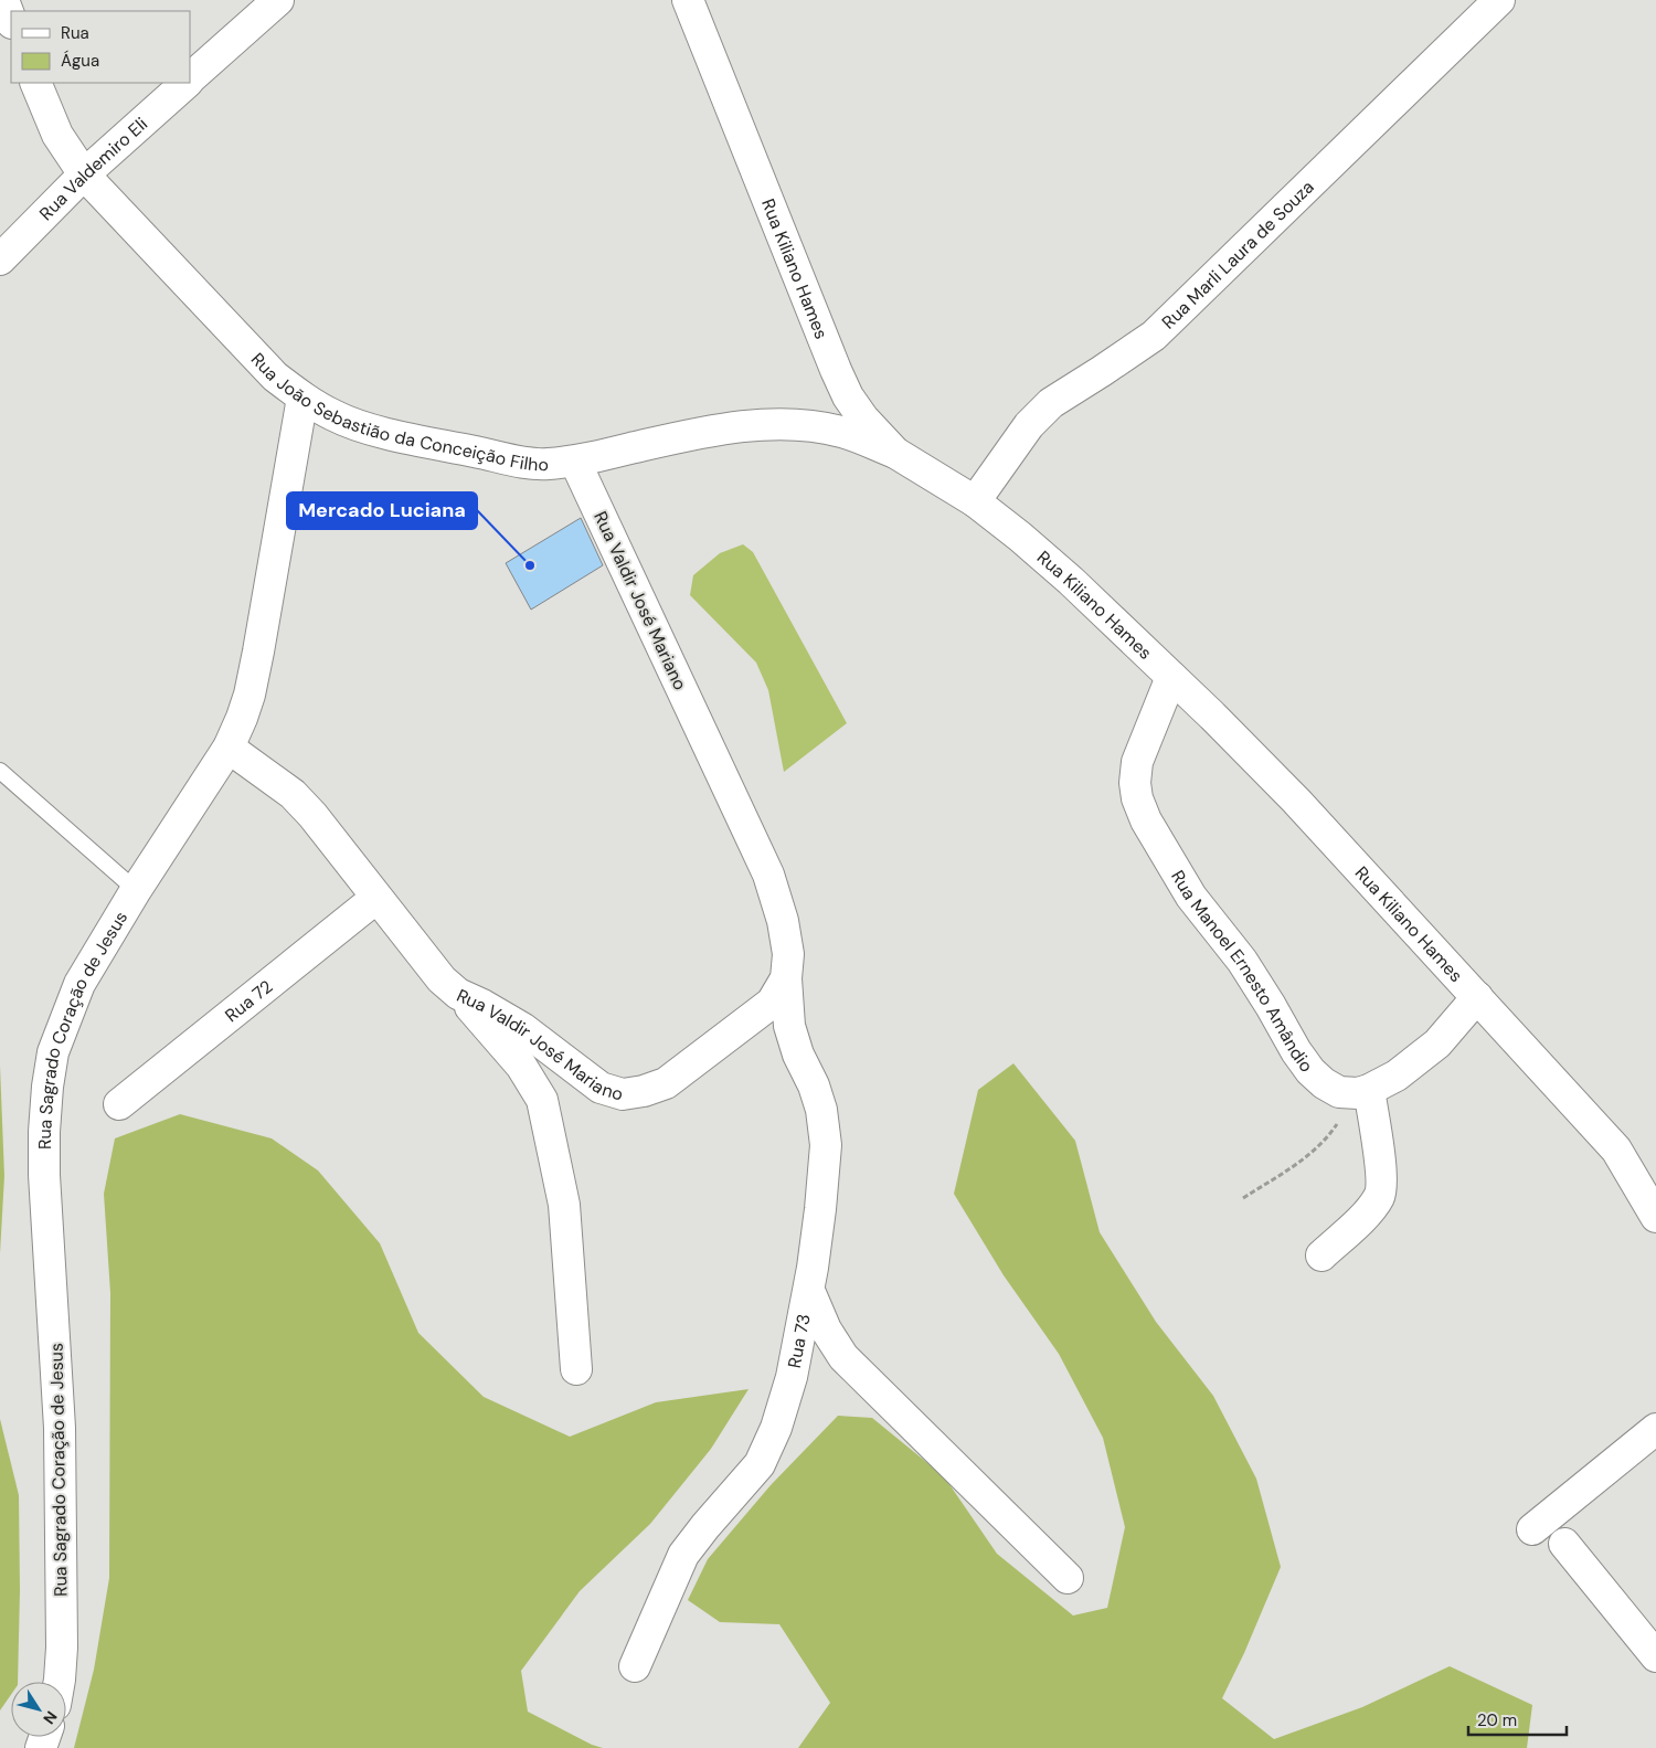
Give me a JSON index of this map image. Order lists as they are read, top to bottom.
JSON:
{
  "streets": {
    "street": [
      "Rua Valdemiro Eli",
      "Rua Marli Laura de Souza",
      "Rua Kiliano Hames",
      "Rua João Sebastião da Conceição Filho",
      "Rua Valdir José Mariano",
      "Rua Manoel Ernesto Amândio",
      "Rua 72",
      "Rua Sagrado Coração de Jesus",
      "Rua 73"
    ]
  },
  "crossings": [
    ["Rua Valdemiro Eli", "Rua João Sebastião da Conceição Filho"],
    ["Rua Marli Laura de Souza", "Rua Kiliano Hames"],
    ["Rua Kiliano Hames", "Rua João Sebastião da Conceição Filho"],
    ["Rua Kiliano Hames", "Rua Manoel Ernesto Amândio"],
    ["Rua João Sebastião da Conceição Filho", "Rua Valdir José Mariano"],
    ["Rua João Sebastião da Conceição Filho", "Rua Sagrado Coração de Jesus"],
    ["Rua Valdir José Mariano", "Rua 72"],
    ["Rua Valdir José Mariano", "Rua Sagrado Coração de Jesus"],
    ["Rua Valdir José Mariano", "Rua 73"]
  ],
  "places": ["Mercado Luciana"],
  "legend": ["Rua", "Água"],
  "scale_bar": "20 m",
  "north": "bottom right"
}
